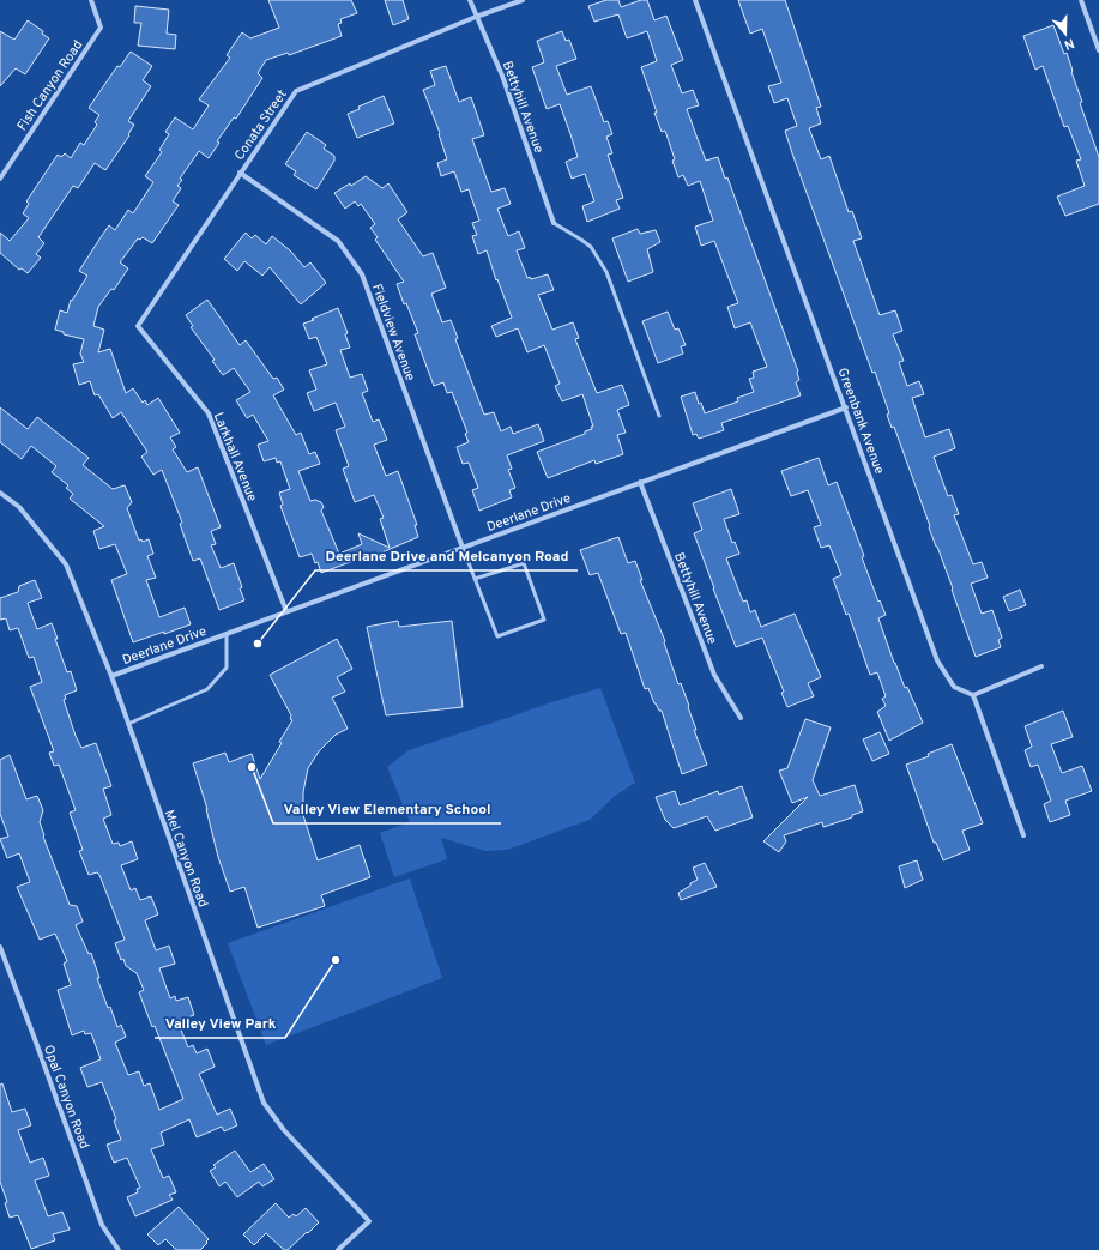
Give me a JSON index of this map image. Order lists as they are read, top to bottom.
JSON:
{
  "streets": {
    "street": [
      "Fish Canyon Road",
      "Bettyhill Avenue",
      "Conata Street",
      "Fieldview Avenue",
      "Greenbank Avenue",
      "Larkhall Avenue",
      "Deerlane Drive",
      "Mel Canyon Road",
      "Opal Canyon Road"
    ]
  },
  "crossings": [
    ["Bettyhill Avenue", "Conata Street"],
    ["Bettyhill Avenue", "Deerlane Drive"],
    ["Conata Street", "Fieldview Avenue"],
    ["Conata Street", "Larkhall Avenue"],
    ["Fieldview Avenue", "Deerlane Drive"],
    ["Greenbank Avenue", "Deerlane Drive"],
    ["Larkhall Avenue", "Deerlane Drive"],
    ["Deerlane Drive", "Mel Canyon Road"]
  ],
  "places": ["Deerlane Drive and Melcanyon Road", "Valley View Elementary School", "Valley View Park"],
  "north": "bottom"
}
